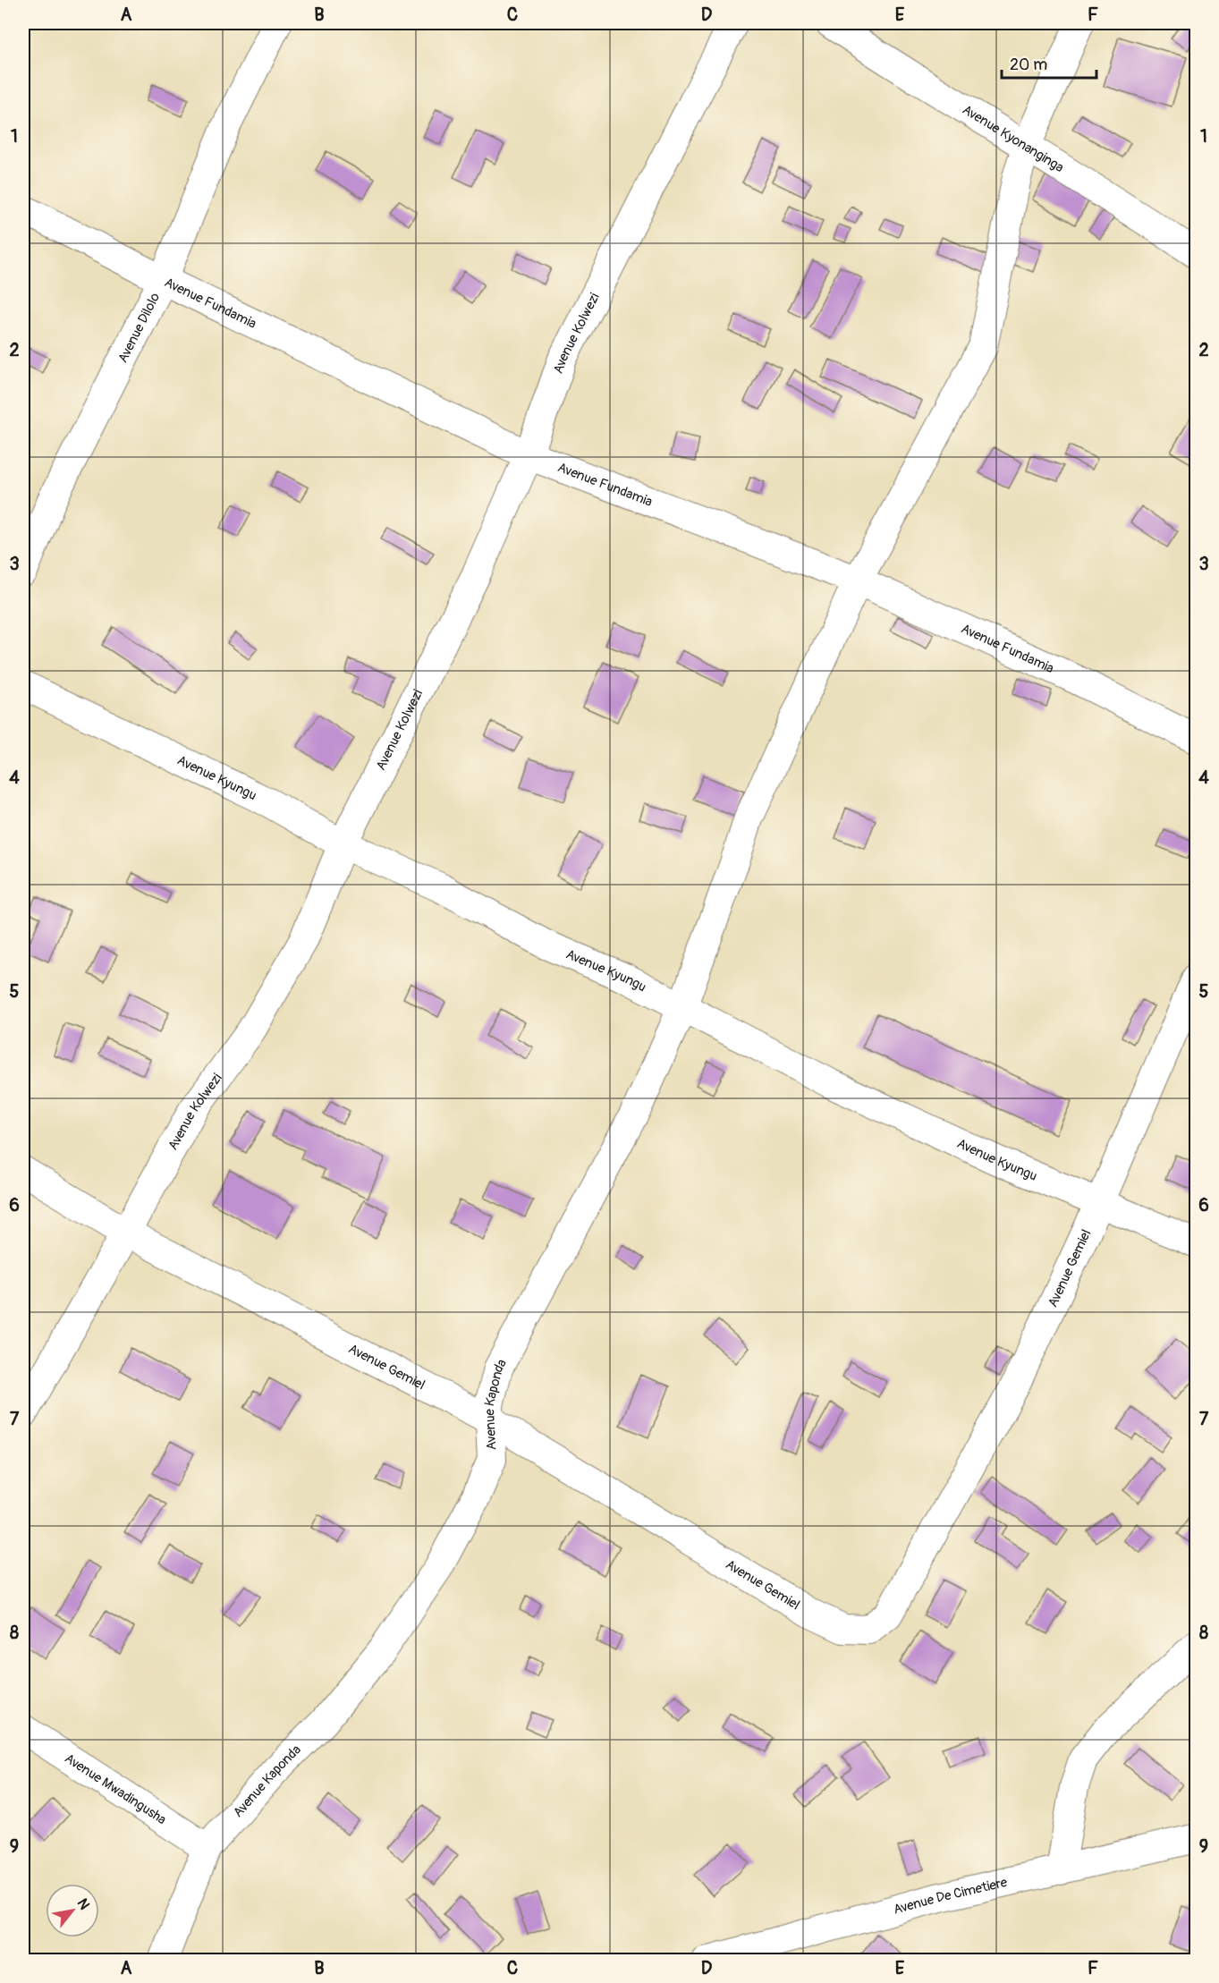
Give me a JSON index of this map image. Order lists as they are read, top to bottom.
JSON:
{
  "streets": {
    "street": [
      "Avenue Kyonanginga",
      "Avenue Fundamia",
      "Avenue Dilolo",
      "Avenue Kolwezi",
      "Avenue Kyungu",
      "Avenue Gemiel",
      "Avenue Kaponda",
      "Avenue Mwadingusha",
      "Avenue De Cimetiere"
    ]
  },
  "crossings": [
    ["Avenue Kyonanginga", "Avenue Kaponda"],
    ["Avenue Fundamia", "Avenue Dilolo"],
    ["Avenue Fundamia", "Avenue Kolwezi"],
    ["Avenue Fundamia", "Avenue Kaponda"],
    ["Avenue Kolwezi", "Avenue Kyungu"],
    ["Avenue Kolwezi", "Avenue Gemiel"],
    ["Avenue Kyungu", "Avenue Gemiel"],
    ["Avenue Kyungu", "Avenue Kaponda"],
    ["Avenue Gemiel", "Avenue Kaponda"],
    ["Avenue Kaponda", "Avenue Mwadingusha"]
  ],
  "scale_bar": "20 m",
  "north": "top right",
  "grid": {
    "columns": [
      "A",
      "B",
      "C",
      "D",
      "E",
      "F"
    ],
    "rows": [
      "1",
      "2",
      "3",
      "4",
      "5",
      "6",
      "7",
      "8",
      "9"
    ]
  }
}
